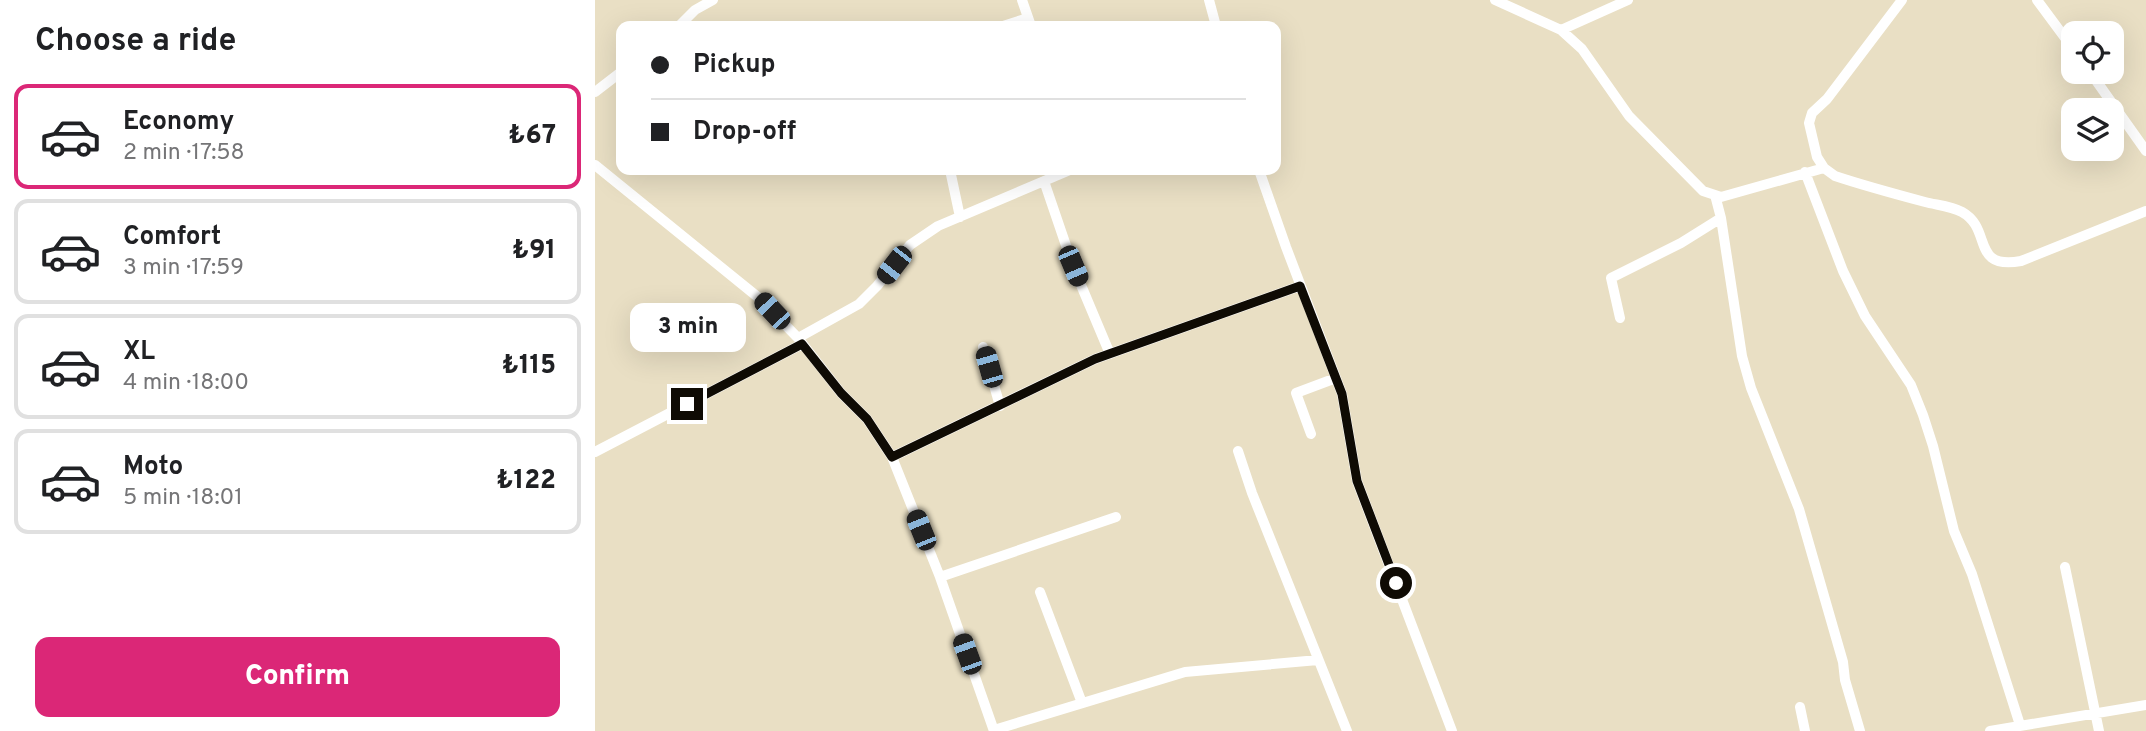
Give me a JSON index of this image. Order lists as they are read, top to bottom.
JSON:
{
  "page": {
    "heading": "Choose a ride",
    "banner": ["Pickup", "Drop-off"],
    "list": [
      {
        "name": "Economy",
        "note": "2 min · 17:58",
        "value": "₺67"
      },
      {
        "name": "Comfort",
        "note": "3 min · 17:59",
        "value": "₺91"
      },
      {
        "name": "XL",
        "note": "4 min · 18:00",
        "value": "₺115"
      },
      {
        "name": "Moto",
        "note": "5 min · 18:01",
        "value": "₺122"
      }
    ],
    "bubble": "3 min",
    "buttons": "Confirm"
  }
}
